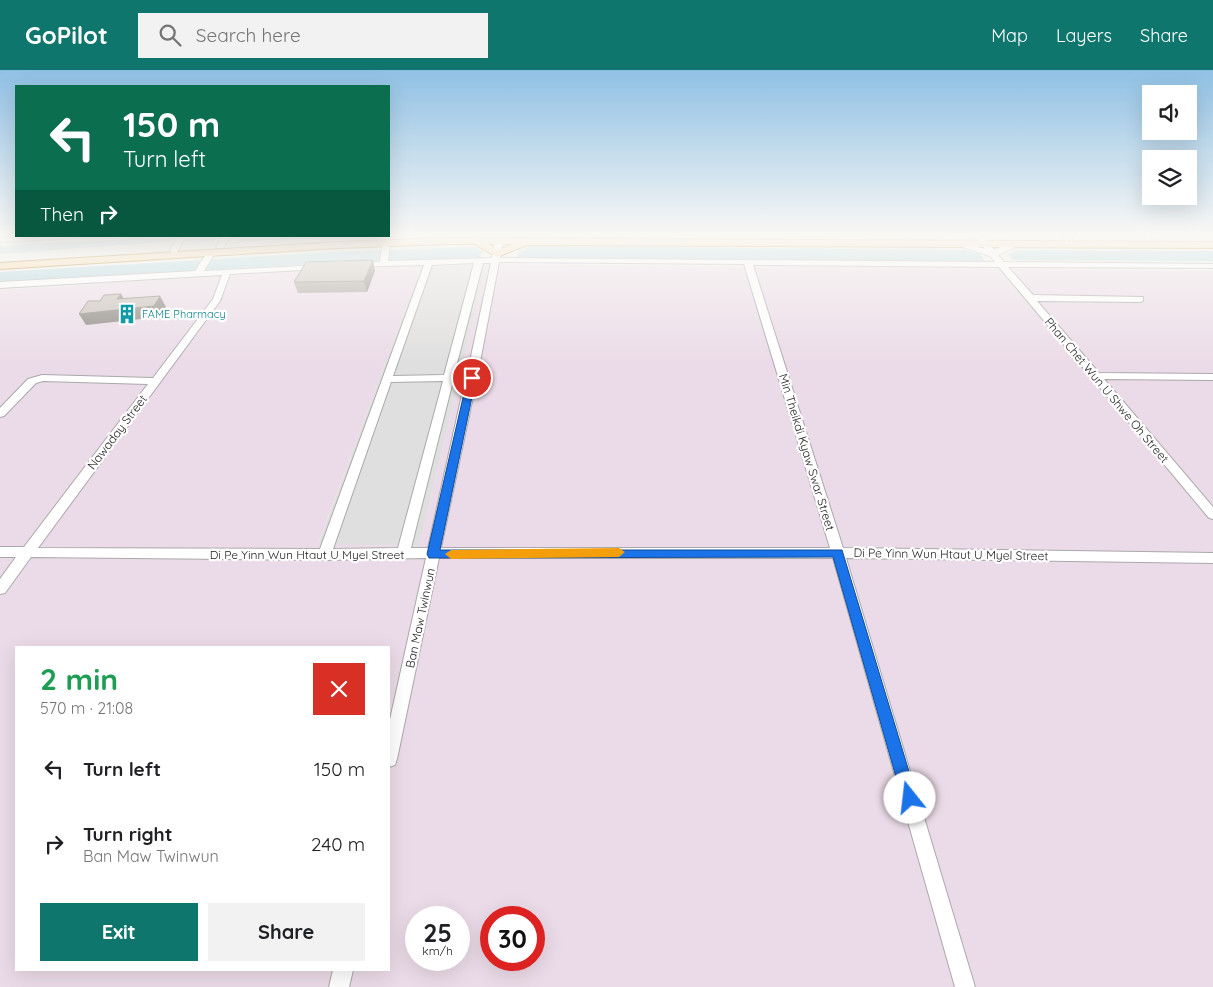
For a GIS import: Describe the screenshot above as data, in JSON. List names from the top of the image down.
{
  "streets": {
    "street": [
      "Phan Chet Wun U Shwe Oh Street",
      "Nawaday Street",
      "Min Theikdi Kyaw Swar Street",
      "Di Pe Yinn Wun Htaut U Myel Street",
      "Ban Maw Twinwun"
    ]
  },
  "crossings": [
    ["Nawaday Street", "Di Pe Yinn Wun Htaut U Myel Street"],
    ["Min Theikdi Kyaw Swar Street", "Di Pe Yinn Wun Htaut U Myel Street"],
    ["Di Pe Yinn Wun Htaut U Myel Street", "Ban Maw Twinwun"]
  ],
  "places": {
    "building": ["FAME Pharmacy"]
  },
  "page": {
    "header": "GoPilot",
    "search": "Search here",
    "nav": ["Map", "Layers", "Share"],
    "turn": ["150 m", "Turn left"],
    "then": "Then",
    "heading": ["2 min", "570 m · 21:08"],
    "list": [
      {
        "name": "Turn left",
        "value": "150 m"
      },
      {
        "name": "Turn right",
        "note": "Ban Maw Twinwun",
        "value": "240 m"
      }
    ],
    "buttons": ["Exit", "Share"],
    "speed": "25 km/h",
    "limit": "30"
  }
}
